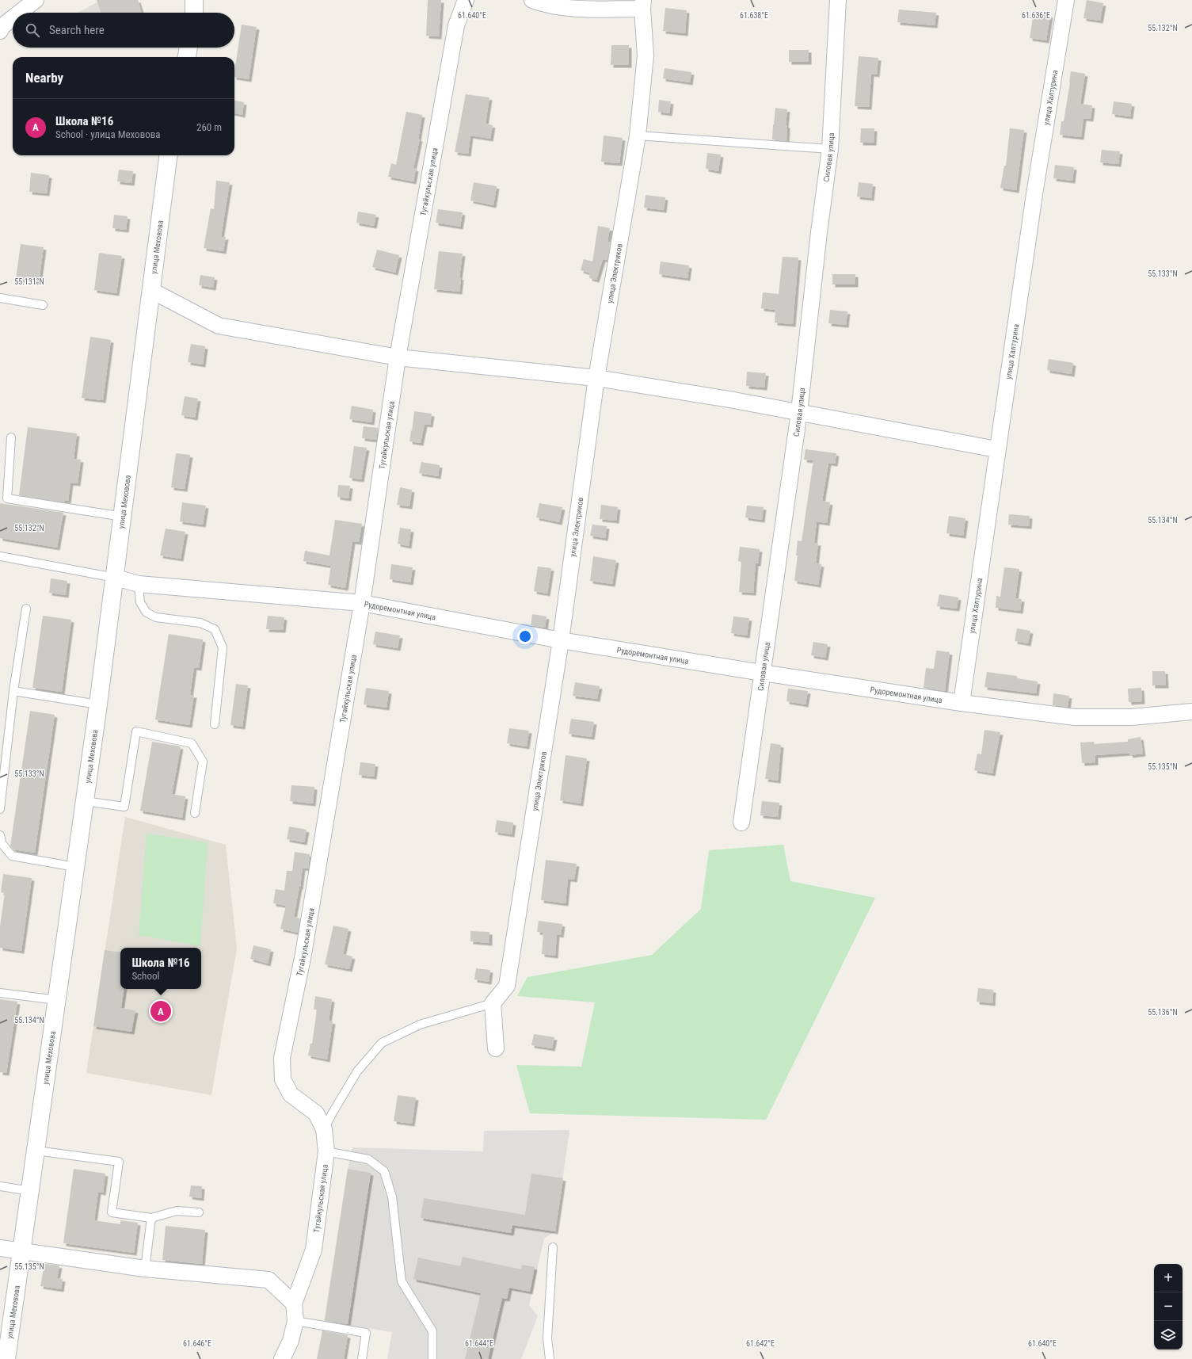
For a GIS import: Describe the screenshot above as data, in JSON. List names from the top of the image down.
{
  "streets": {
    "street": [
      "улица Халтурина",
      "Силовая улица",
      "Тугайкульская улица",
      "улица Меховова",
      "улица Электриков",
      "Рудоремонтная улица"
    ]
  },
  "crossings": [
    ["улица Халтурина", "Рудоремонтная улица"],
    ["Силовая улица", "Рудоремонтная улица"],
    ["Тугайкульская улица", "Рудоремонтная улица"],
    ["улица Меховова", "Рудоремонтная улица"],
    ["улица Электриков", "Рудоремонтная улица"]
  ],
  "page": {
    "search": "Search here",
    "heading": "Nearby",
    "list": [
      {
        "mark": "A",
        "name": "Школа №16",
        "note": "School · улица Меховова",
        "value": "260 m"
      }
    ],
    "popup": ["Школа №16", "School"],
    "pins": "A",
    "map_buttons": ["+", "−"]
  },
  "coordinates": [
    "61.640°E",
    "61.638°E",
    "61.636°E",
    "55.132°N",
    "55.133°N",
    "55.131°N",
    "55.134°N",
    "55.135°N",
    "55.136°N",
    "61.646°E",
    "61.644°E",
    "61.642°E"
  ]
}
